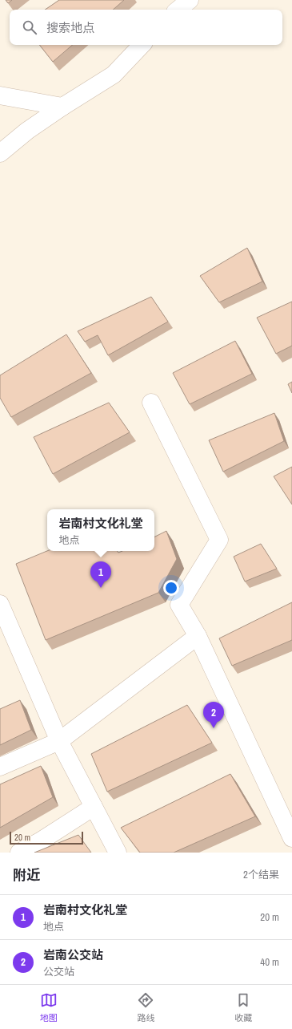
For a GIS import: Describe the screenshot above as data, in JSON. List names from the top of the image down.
{
  "scale_bar": "20 m",
  "page": {
    "search": "搜索地点",
    "popup": ["岩南村文化礼堂", "地点"],
    "pins": ["1", "2"],
    "scale": "20 m",
    "heading": ["附近", "2个结果"],
    "list": [
      {
        "mark": "1",
        "name": "岩南村文化礼堂",
        "note": "地点",
        "value": "20 m"
      },
      {
        "mark": "2",
        "name": "岩南公交站",
        "note": "公交站",
        "value": "40 m"
      }
    ],
    "nav": ["地图", "路线", "收藏"]
  }
}
